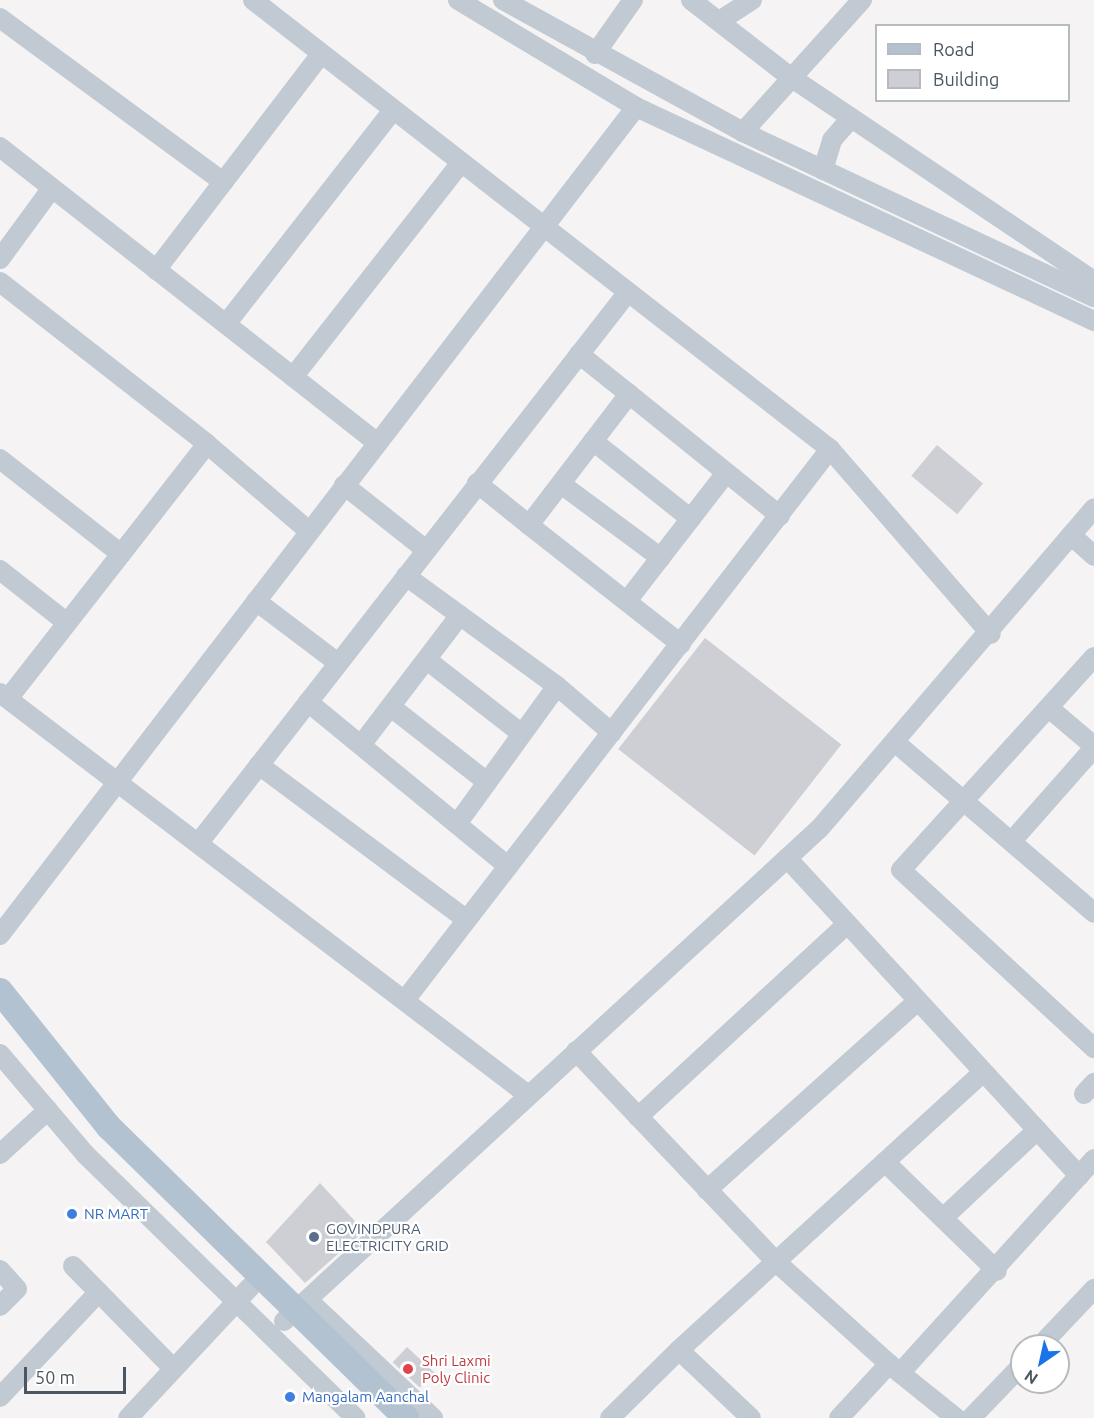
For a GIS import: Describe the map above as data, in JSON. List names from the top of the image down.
{
  "places": [
    "NR MART",
    "GOVINDPURA ELECTRICITY GRID",
    "Shri Laxmi Poly Clinic",
    "Mangalam Aanchal"
  ],
  "legend": ["Road", "Building"],
  "scale_bar": "50 m",
  "north": "bottom left"
}
